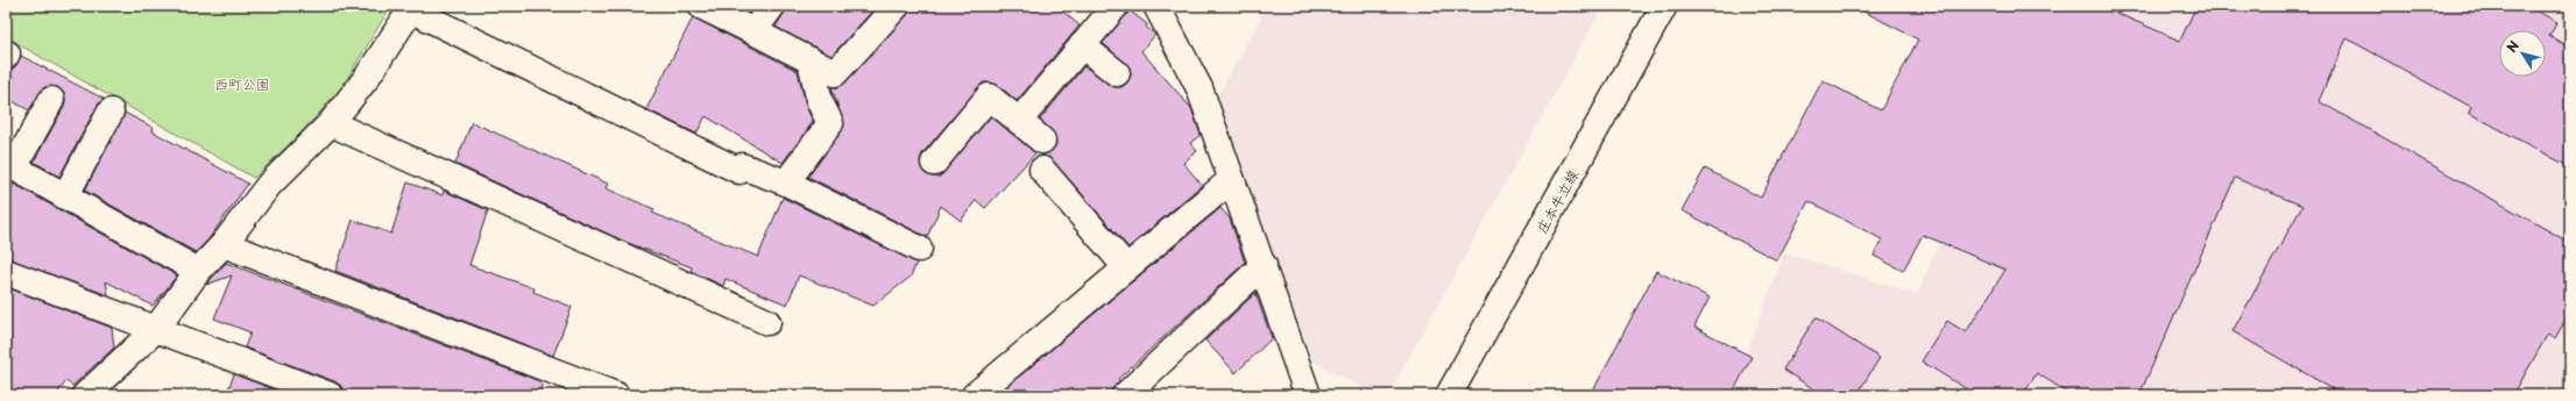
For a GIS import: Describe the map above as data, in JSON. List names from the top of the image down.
{
  "streets": {
    "street": ["庄本牛立線"]
  },
  "parks": ["西町公園"],
  "north": "top left"
}
